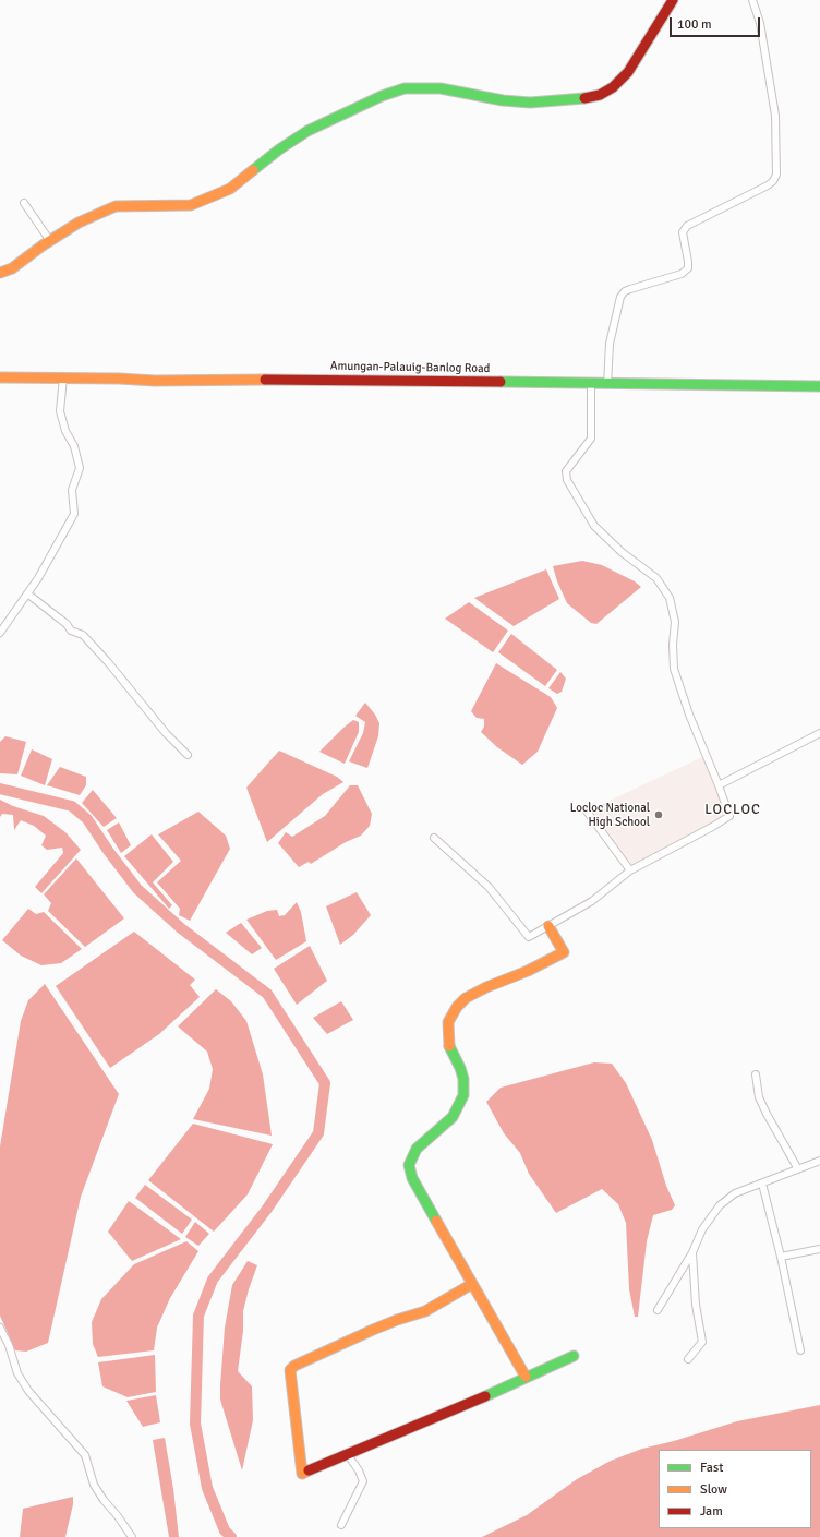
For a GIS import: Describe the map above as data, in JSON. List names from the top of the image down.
{
  "streets": {
    "street": ["Amungan-Palauig-Banlog Road"]
  },
  "districts": ["LOCLOC"],
  "places": ["Locloc National High School"],
  "legend": ["Fast", "Slow", "Jam"],
  "scale_bar": "100 m"
}
